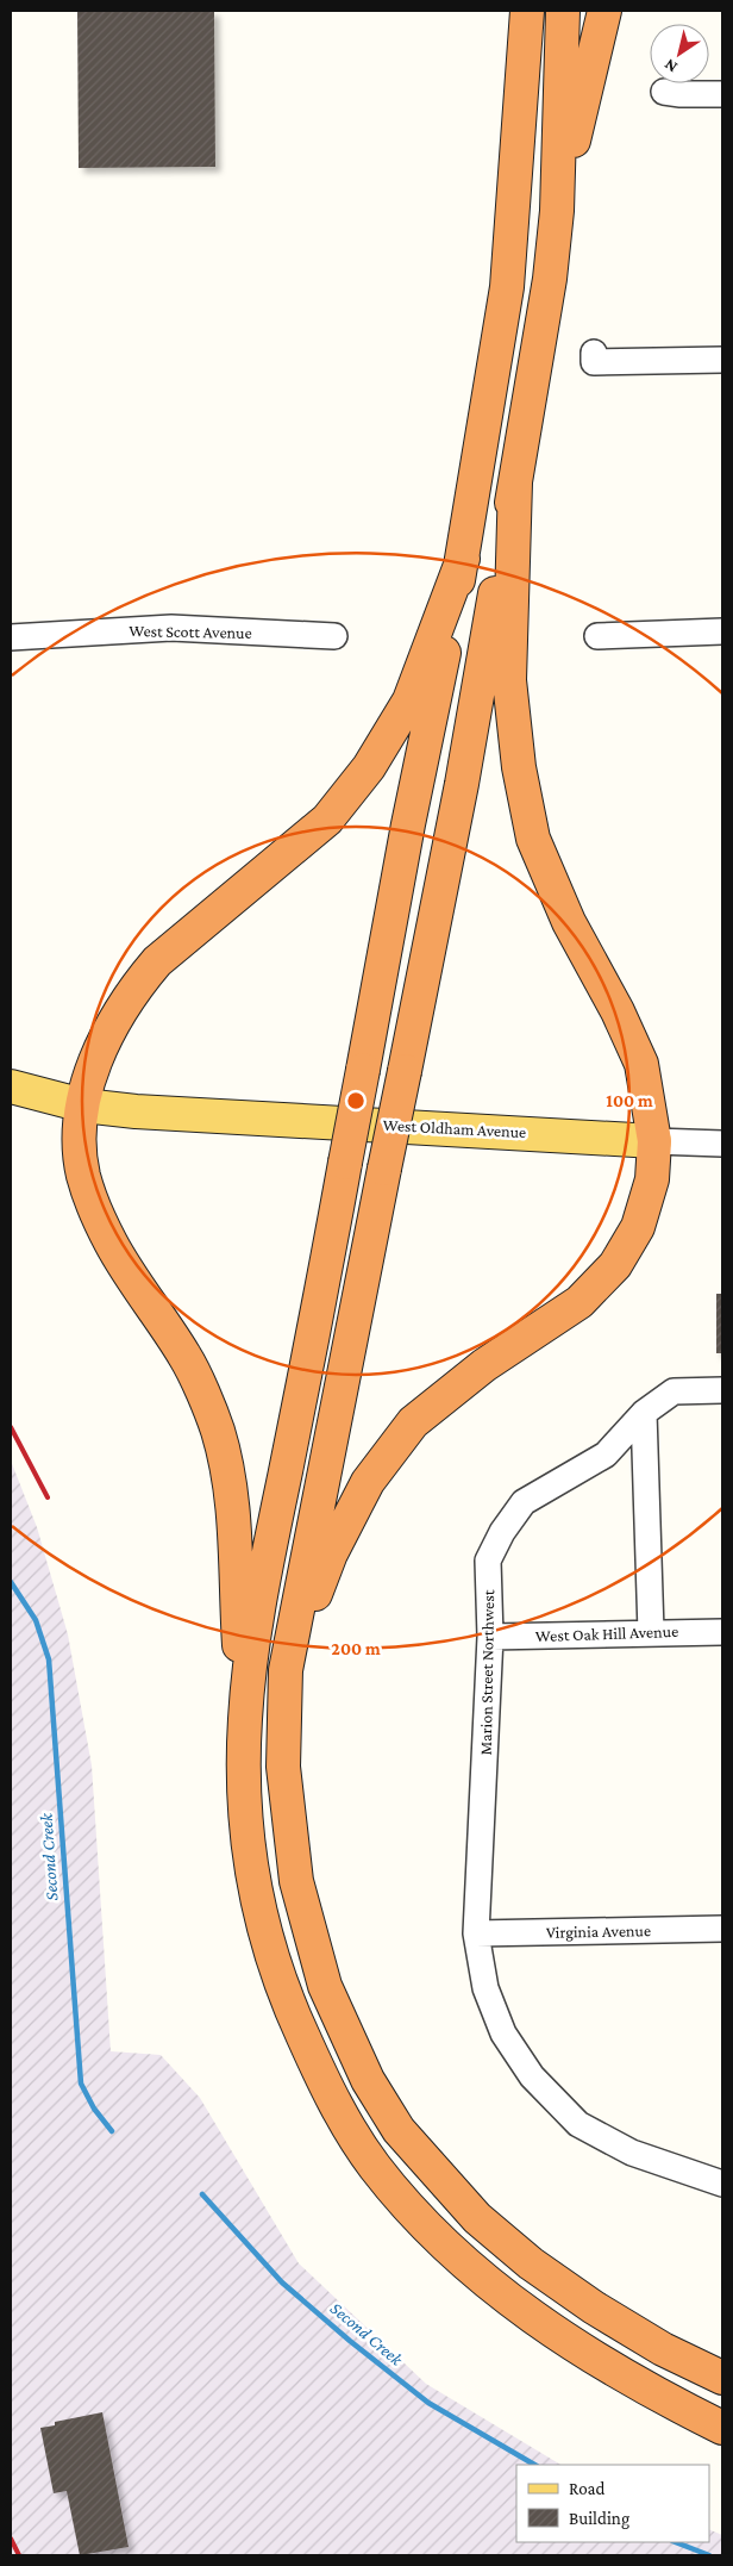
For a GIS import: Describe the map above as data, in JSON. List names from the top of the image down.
{
  "streets": {
    "main road": ["West Oldham Avenue"],
    "street": [
      "West Scott Avenue",
      "West Oak Hill Avenue",
      "Marion Street Northwest",
      "Virginia Avenue"
    ]
  },
  "crossings": [
    ["West Oak Hill Avenue", "Marion Street Northwest"],
    ["Marion Street Northwest", "Virginia Avenue"]
  ],
  "water": ["Second Creek"],
  "legend": ["Road", "Building"],
  "north": "bottom left",
  "rings": ["100 m", "200 m"]
}
